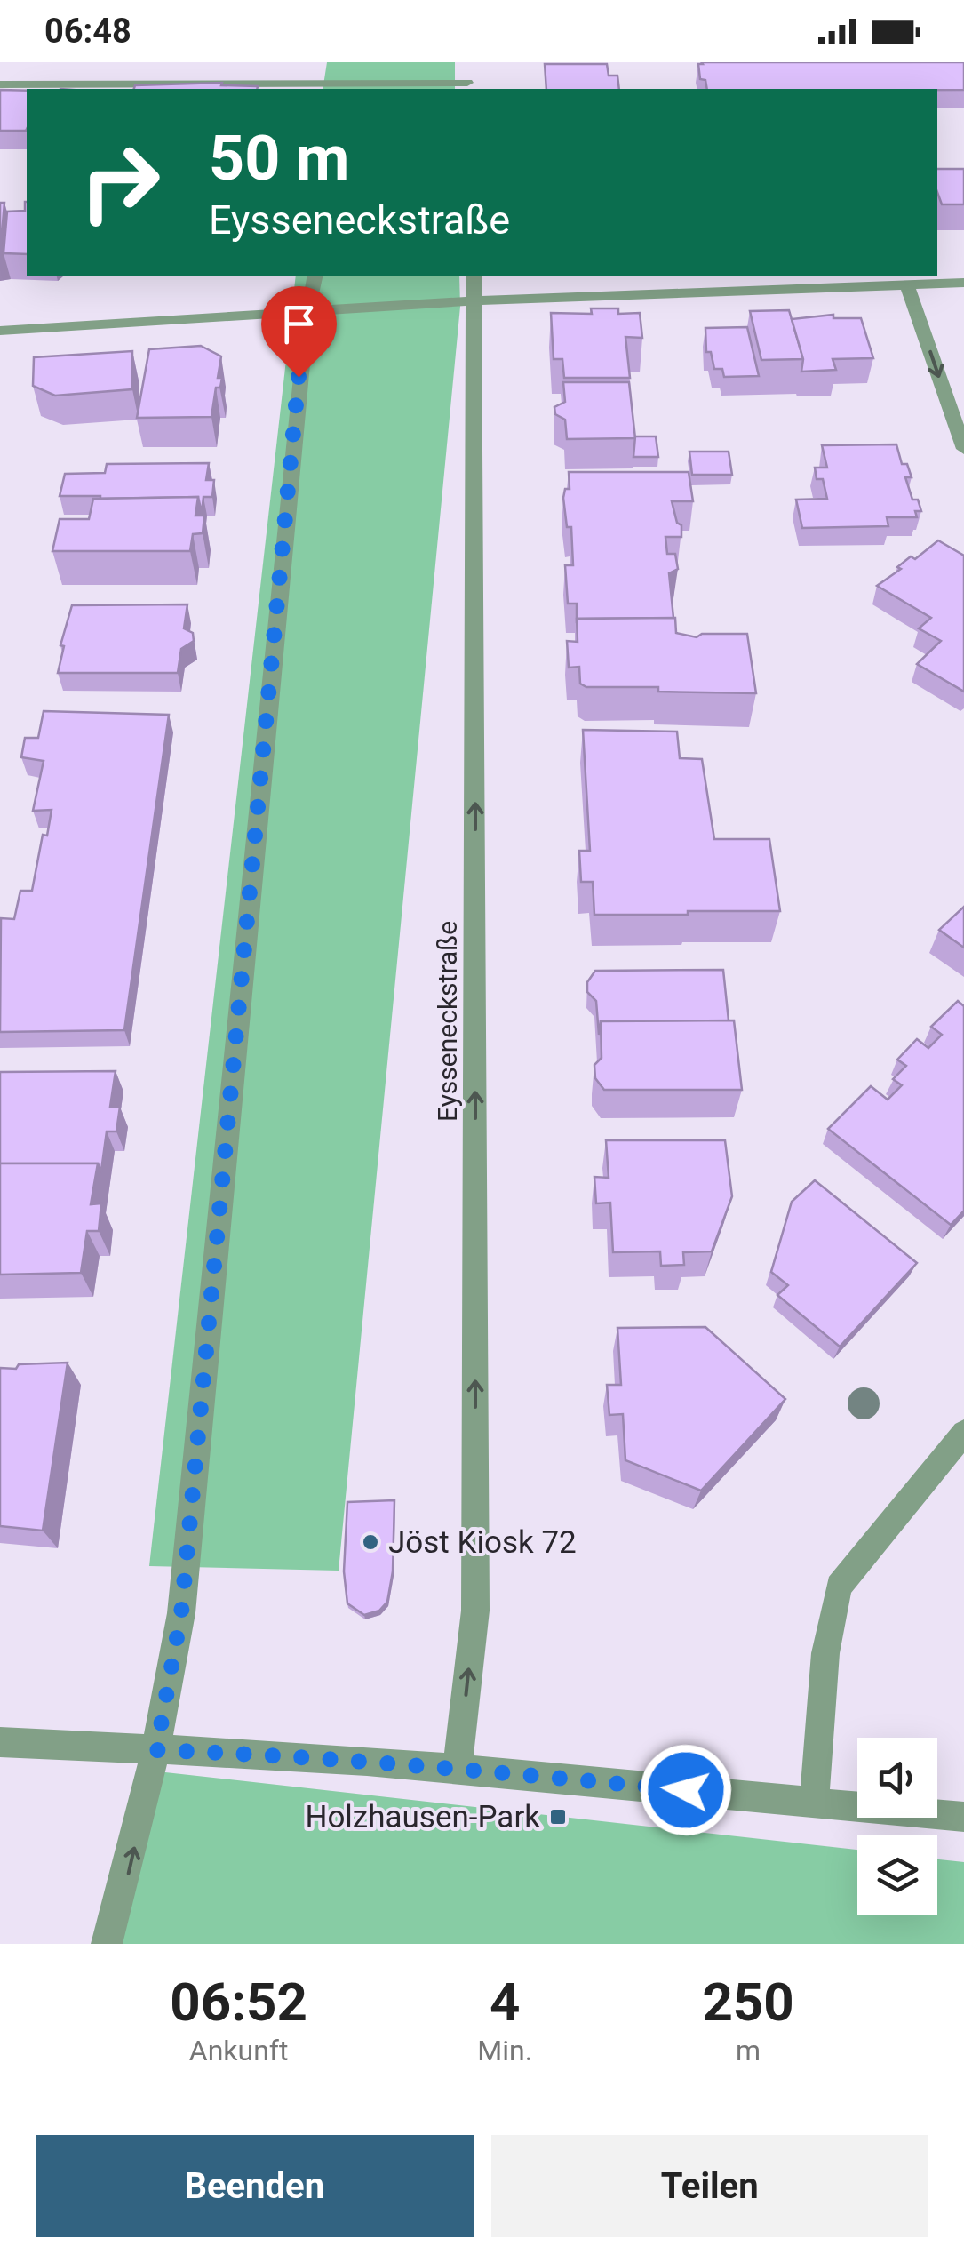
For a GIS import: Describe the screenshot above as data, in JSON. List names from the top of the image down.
{
  "streets": {
    "street": ["Eysseneckstraße"]
  },
  "one_way": ["Eysseneckstraße"],
  "places": {
    "other": ["Jöst Kiosk 72"],
    "transit": ["Holzhausen-Park"]
  },
  "page": {
    "status": "06:48",
    "turn": ["50 m", "Eysseneckstraße"],
    "eta": [
      "06:52",
      "Ankunft",
      "4",
      "Min.",
      "250",
      "m"
    ],
    "buttons": ["Beenden", "Teilen"]
  }
}
